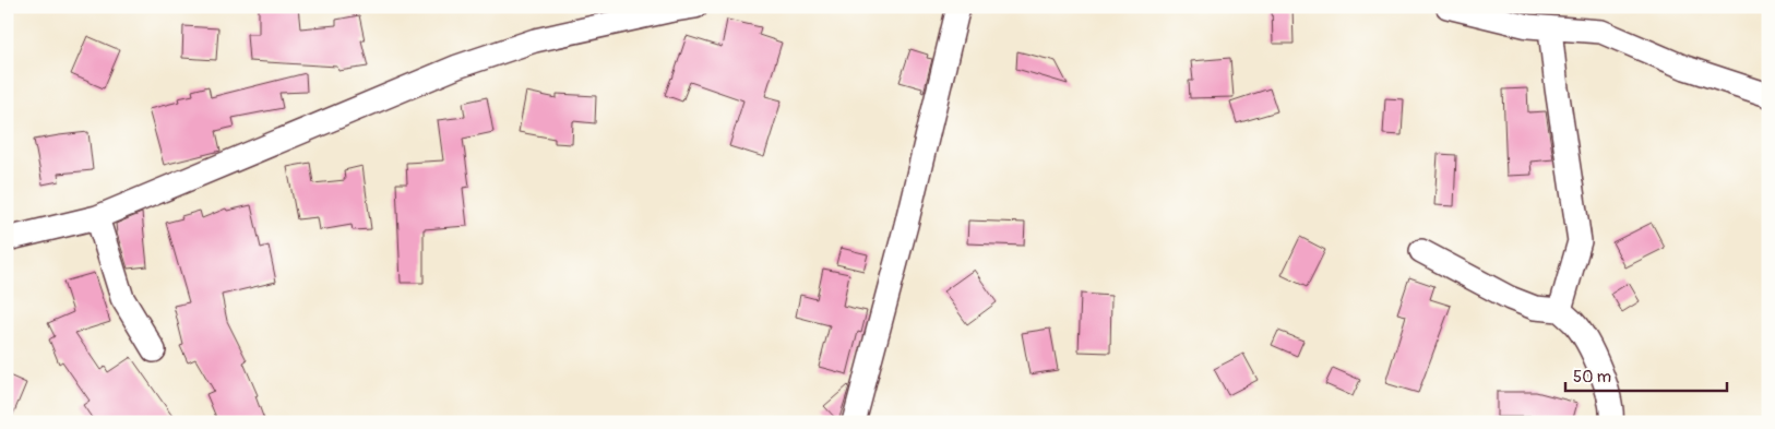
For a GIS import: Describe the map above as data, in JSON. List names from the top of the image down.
{
  "scale_bar": "50 m"
}
